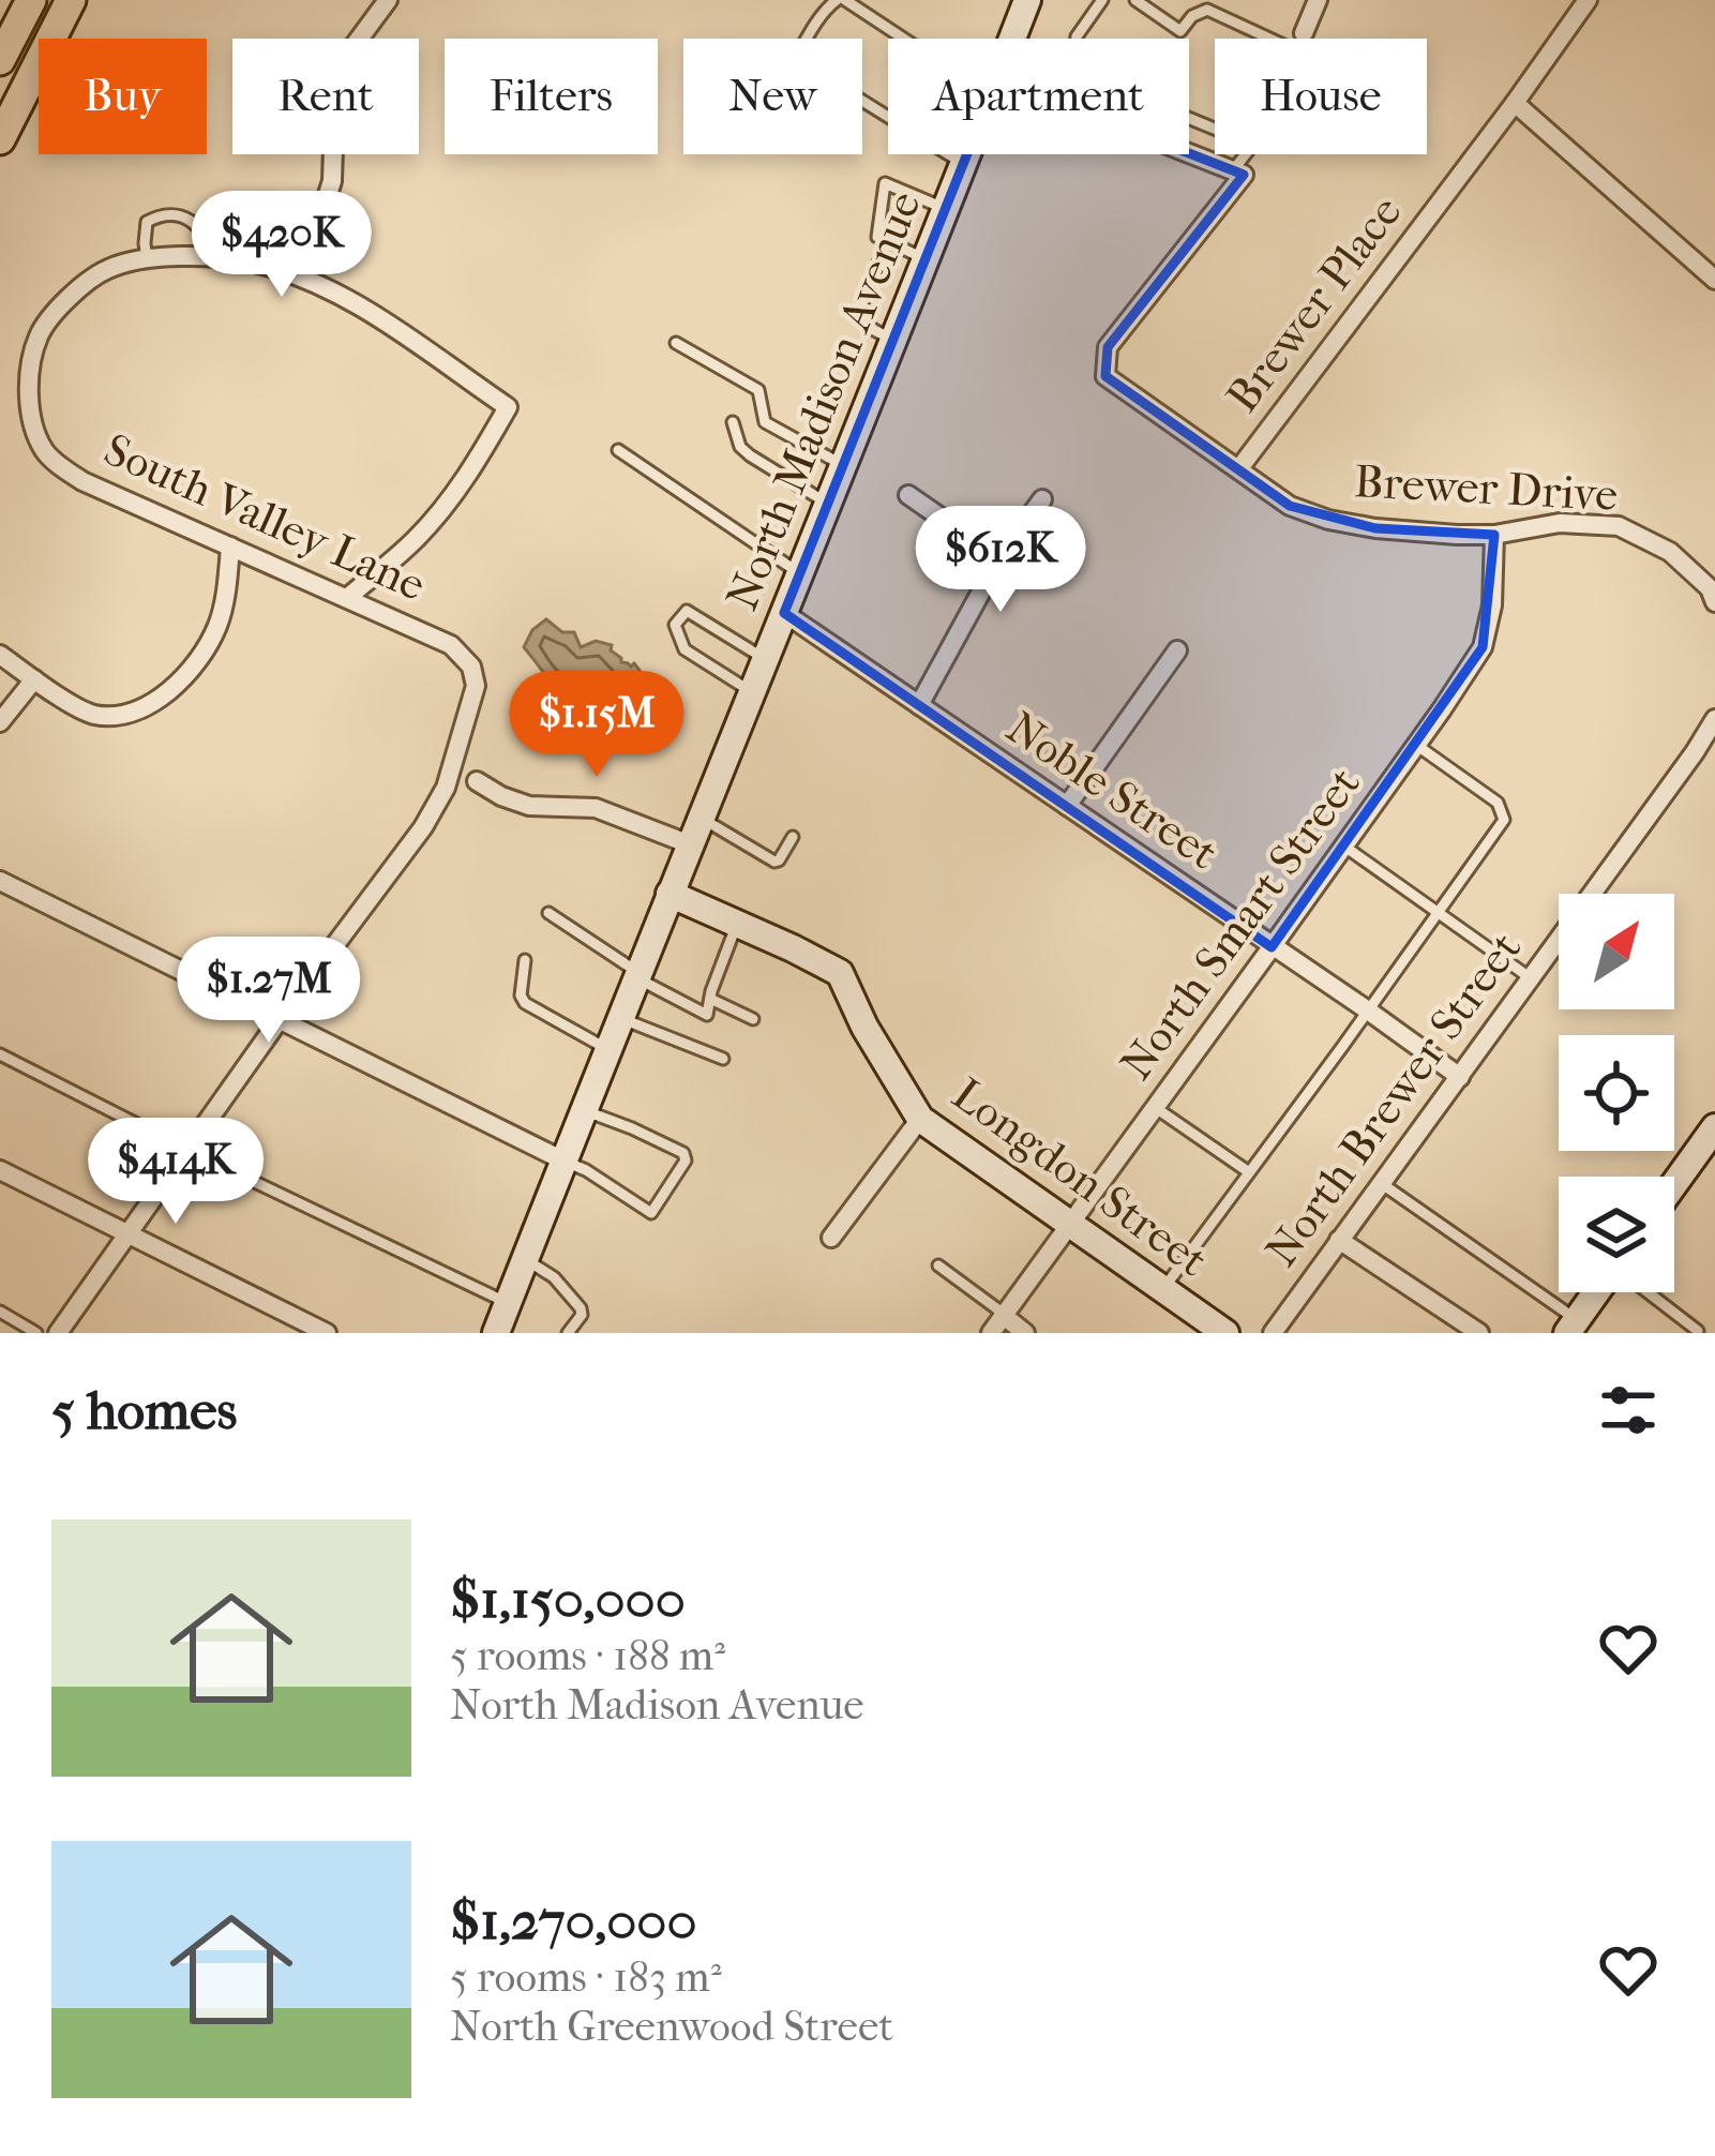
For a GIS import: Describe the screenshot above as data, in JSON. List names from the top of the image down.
{
  "streets": {
    "main road": ["North Madison Avenue", "Longdon Street"],
    "street": [
      "Brewer Place",
      "Brewer Drive",
      "South Valley Lane",
      "Noble Street",
      "North Smart Street",
      "North Brewer Street"
    ]
  },
  "crossings": [
    ["Brewer Place", "Brewer Drive"],
    ["North Madison Avenue", "Noble Street"],
    ["North Madison Avenue", "Longdon Street"],
    ["Brewer Drive", "North Smart Street"],
    ["Noble Street", "North Smart Street"],
    ["Noble Street", "North Brewer Street"],
    ["North Smart Street", "Longdon Street"]
  ],
  "north": "top right",
  "page": {
    "chip": [
      "Buy",
      "Rent",
      "Filters",
      "New",
      "Apartment",
      "House"
    ],
    "price": [
      "$420K",
      "$612K",
      "$1.15M",
      "$1.27M",
      "$414K"
    ],
    "heading": "5 homes",
    "list": [
      {
        "name": "$1,150,000",
        "note": "5 rooms · 188 m² · North Madison Avenue"
      },
      {
        "name": "$1,270,000",
        "note": "5 rooms · 183 m² · North Greenwood Street"
      }
    ]
  }
}
